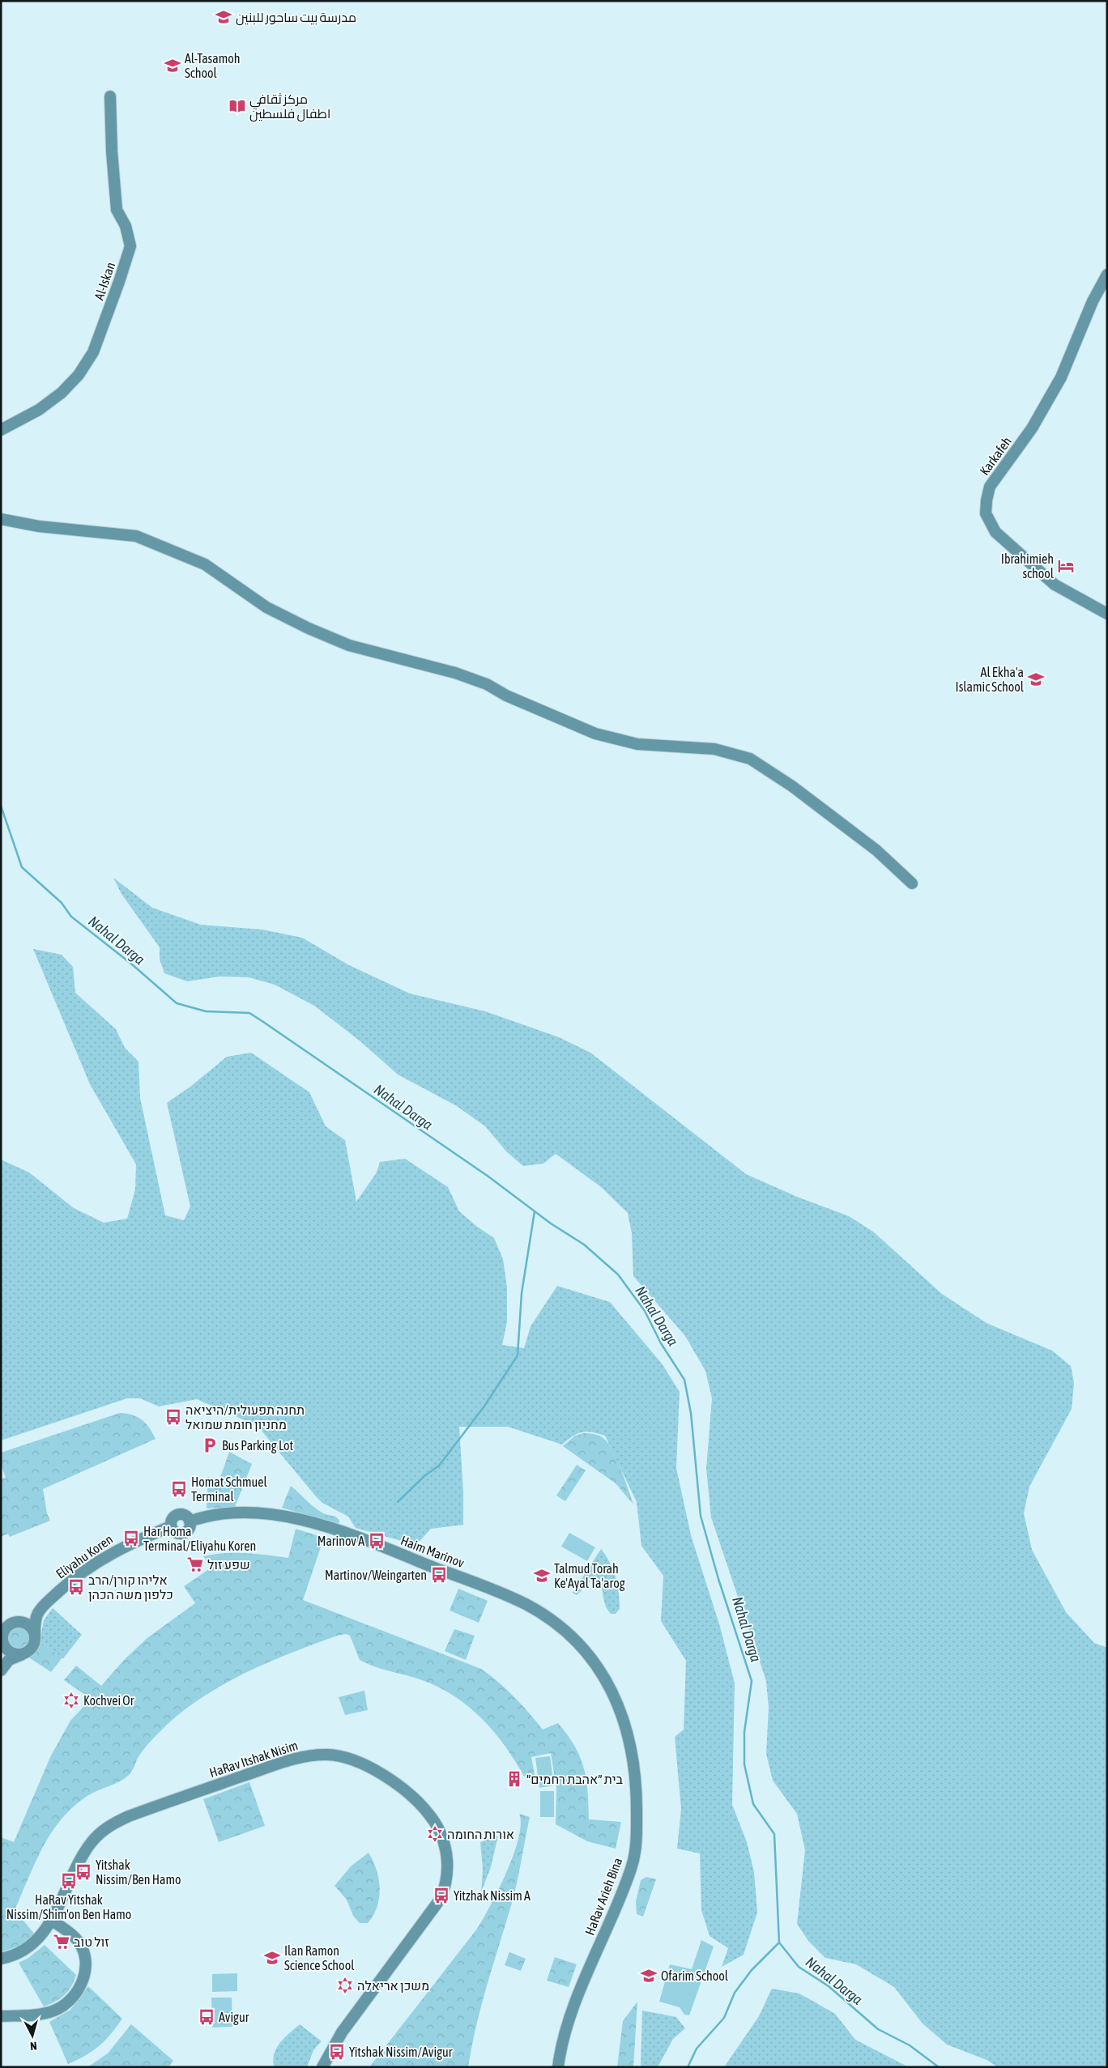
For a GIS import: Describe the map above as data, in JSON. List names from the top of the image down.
{
  "streets": {
    "street": [
      "Al-Iskan",
      "Karkafeh",
      "Haim Marinov",
      "Eliyahu Koren",
      "HaRav Itshak Nisim",
      "HaRav Arieh Bina"
    ]
  },
  "crossings": [
    ["Haim Marinov", "Eliyahu Koren"],
    ["Haim Marinov", "HaRav Arieh Bina"]
  ],
  "water": ["Nahal Darga"],
  "places": {
    "school or university": [
      "مدرسة بيت ساحور للبنين",
      "Al-Tasamoh School",
      "Al Ekha'a Islamic School",
      "Talmud Torah Ke'Ayal Ta'arog",
      "Ilan Ramon Science School",
      "Ofarim School"
    ],
    "library": ["مركز ثقافي اطفال فلسطين"],
    "hotel": ["Ibrahimieh school"],
    "bus stop": [
      "תחנה תפעולית/היציאה מחניון חומת שמואל",
      "Homat Schmuel Terminal",
      "Har Homa Terminal/Eliyahu Koren",
      "Marinov A",
      "Martinov/Weingarten",
      "אליהו קורן/הרב כלפון משה הכהן",
      "Yitshak Nissim/Ben Hamo",
      "HaRav Yitshak Nissim/Shim'on Ben Hamo",
      "Yitzhak Nissim A",
      "Avigur",
      "Yitshak Nissim/Avigur"
    ],
    "parking": ["Bus Parking Lot"],
    "supermarket": ["שפע זול", "זול טוב"],
    "synagogue": ["Kochvei Or", "אורות החומה", "משכן אריאלה"],
    "building": ["בית ״אהבת רחמים״"]
  },
  "north": "bottom"
}
